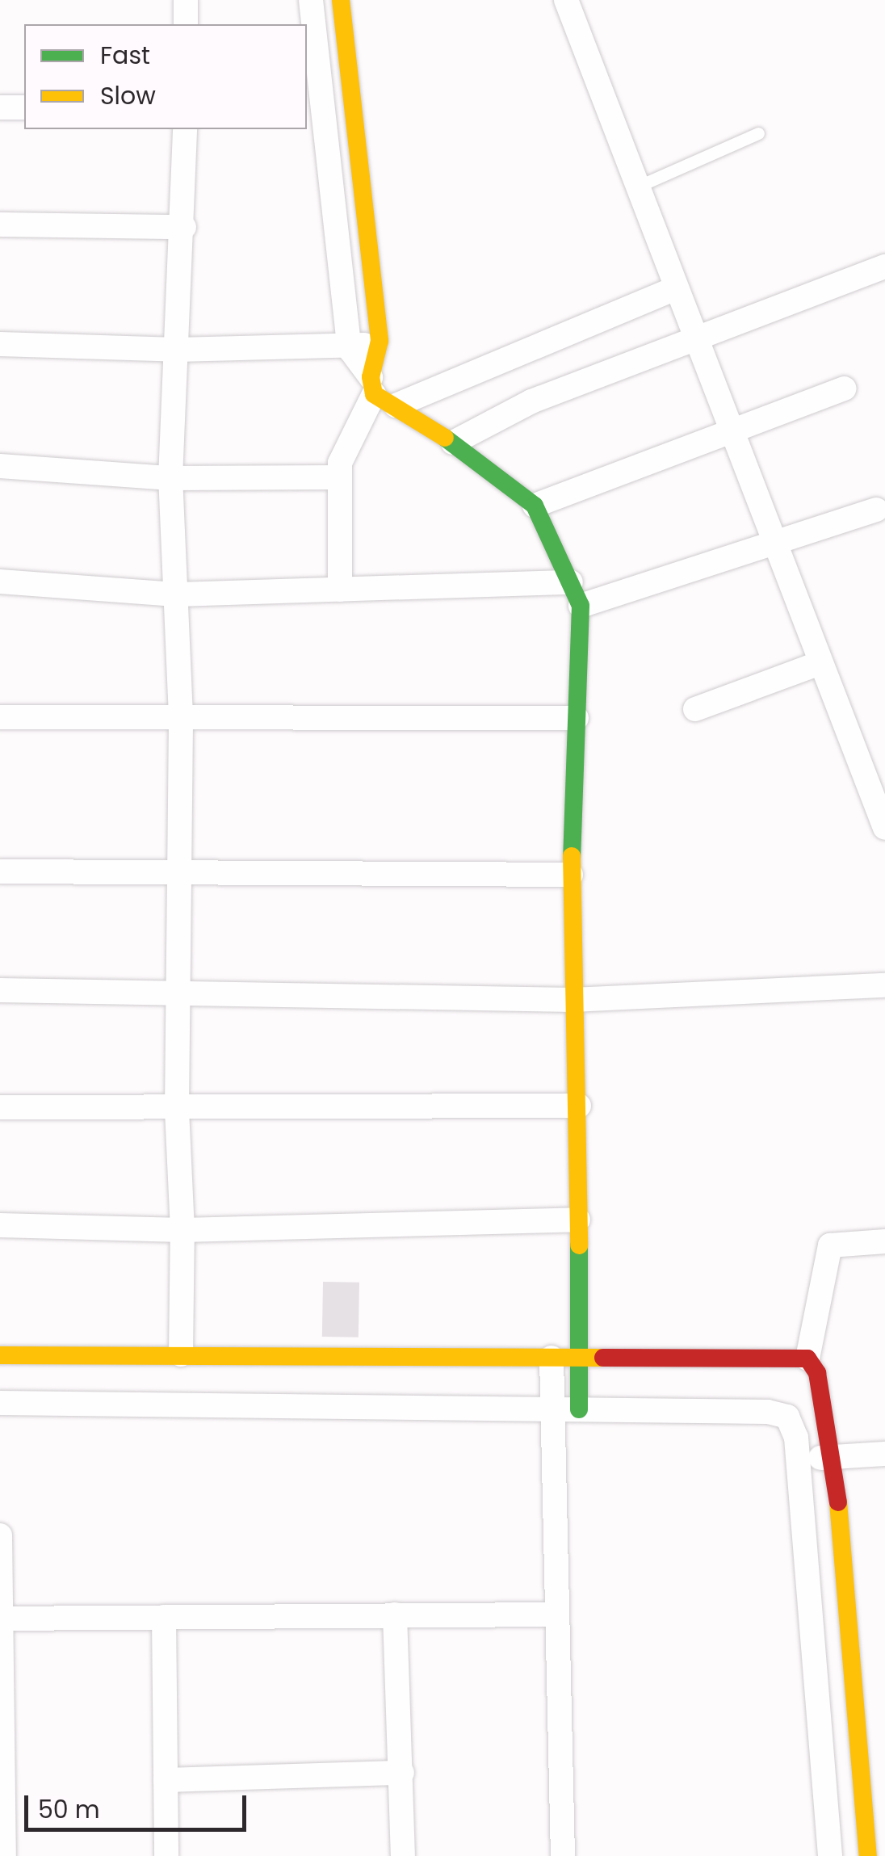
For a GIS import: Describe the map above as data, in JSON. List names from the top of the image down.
{
  "legend": ["Fast", "Slow"],
  "scale_bar": "50 m"
}
